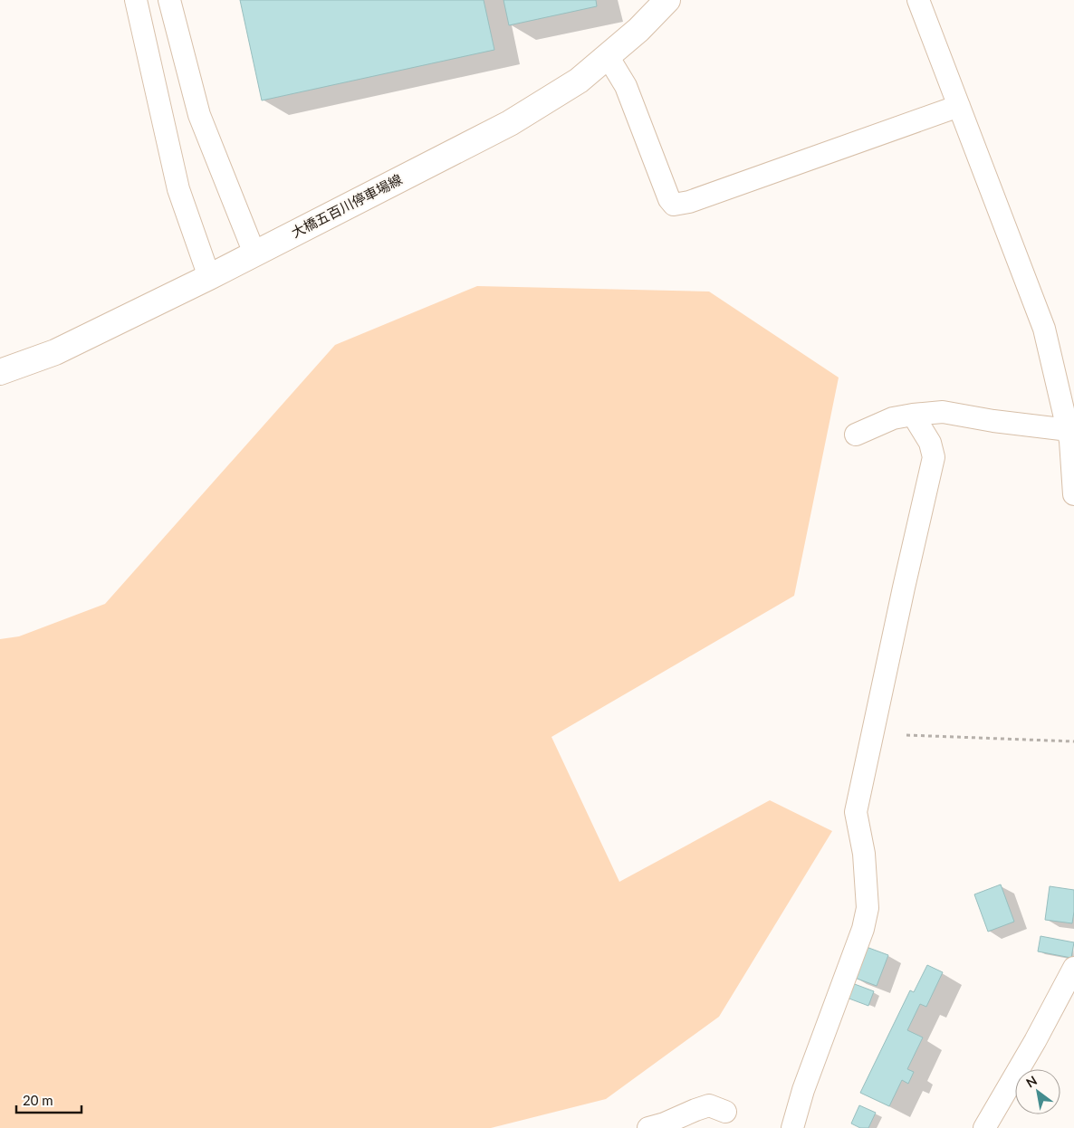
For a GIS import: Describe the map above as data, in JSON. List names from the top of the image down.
{
  "streets": {
    "main road": ["大橋五百川停車場線"]
  },
  "scale_bar": "20 m",
  "north": "top left"
}
